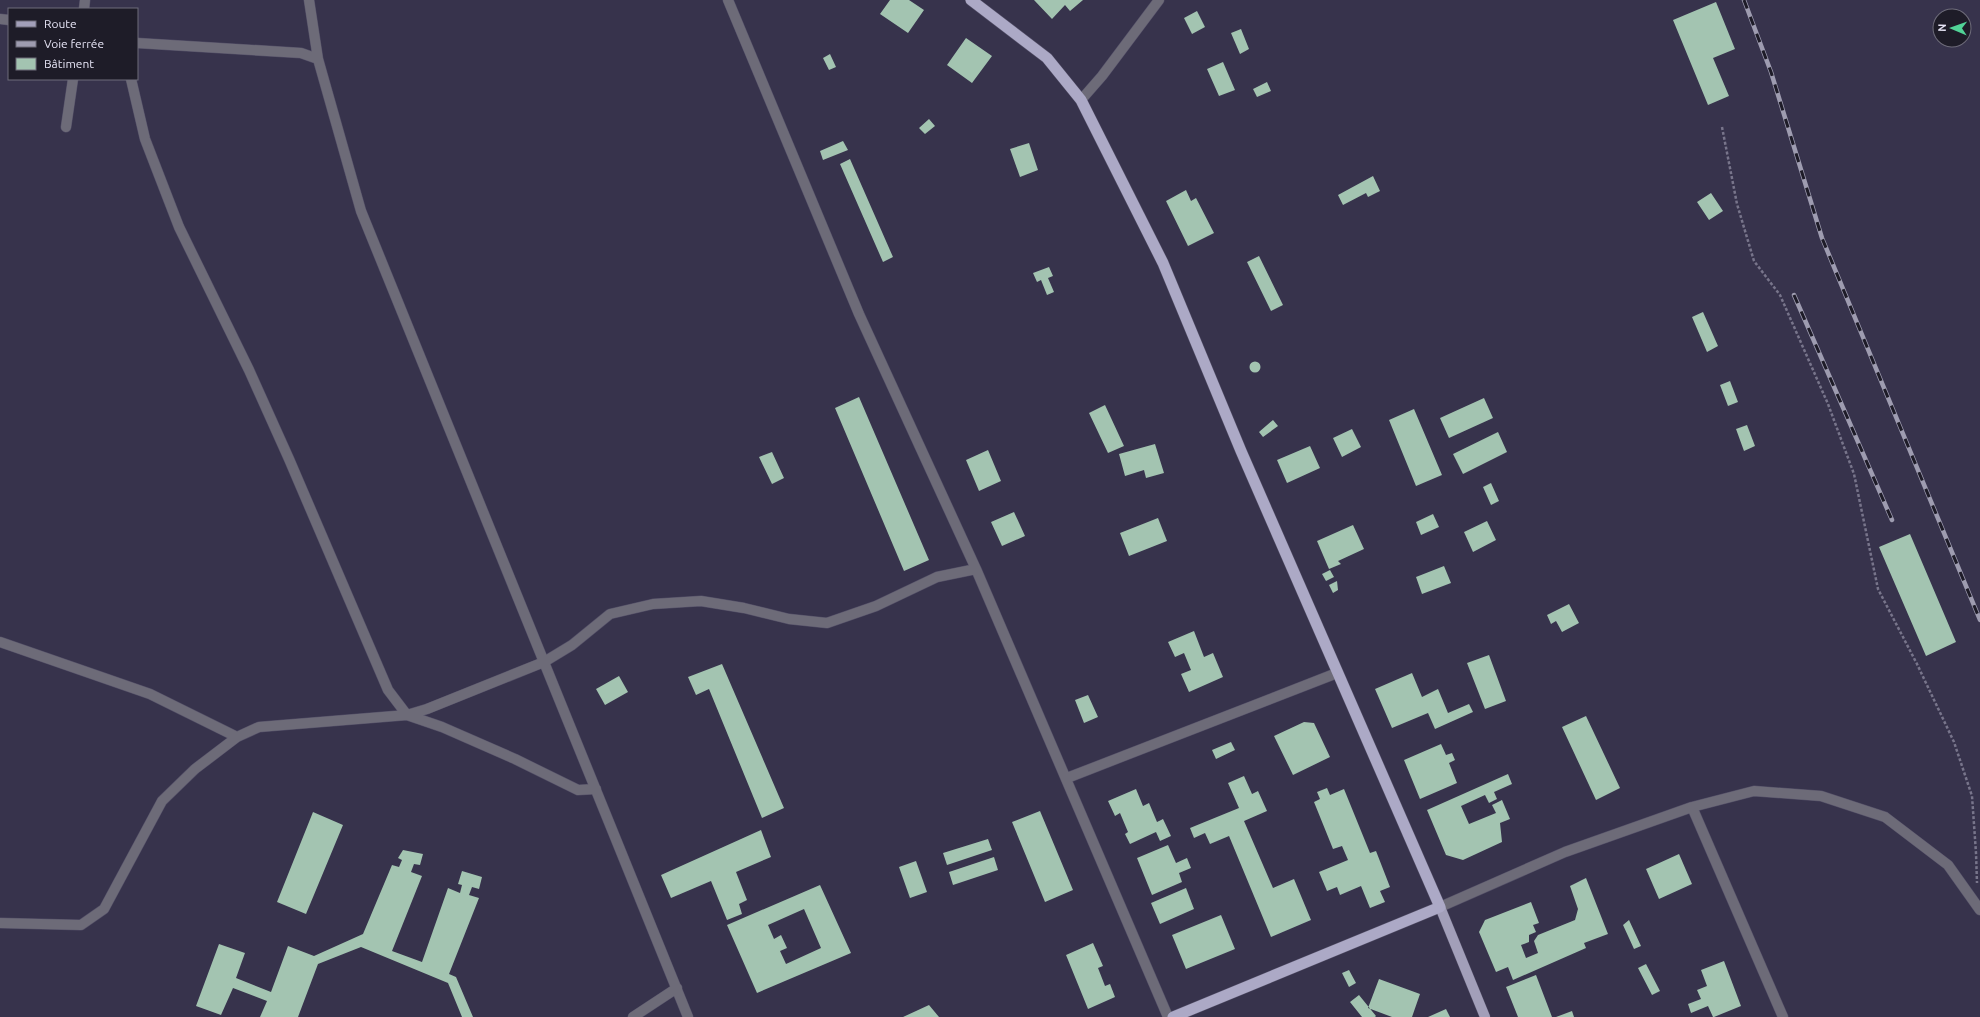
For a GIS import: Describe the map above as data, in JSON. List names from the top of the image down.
{
  "legend": ["Route", "Voie ferrée", "Bâtiment"],
  "north": "left"
}
